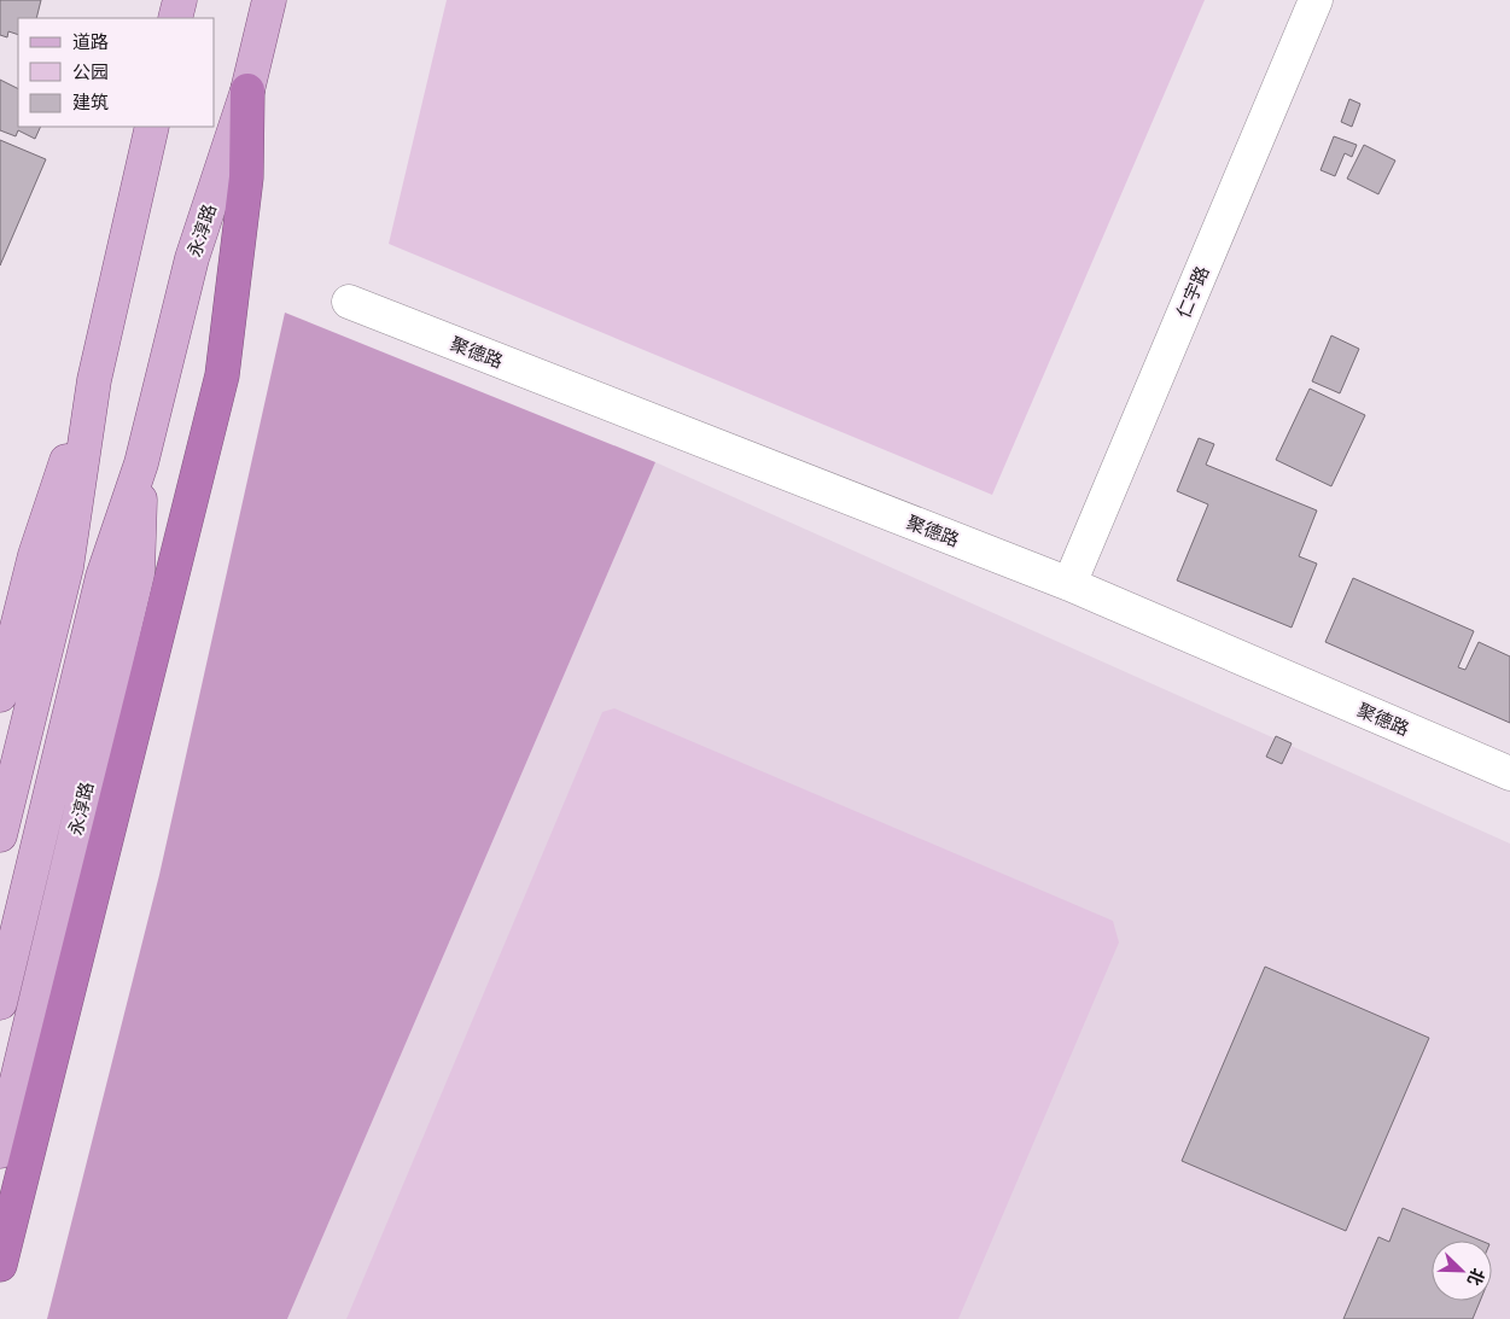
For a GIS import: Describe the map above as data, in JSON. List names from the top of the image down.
{
  "streets": {
    "main road": ["永淳路"],
    "street": ["仁宇路", "聚德路"]
  },
  "crossings": [
    ["仁宇路", "聚德路"]
  ],
  "legend": ["道路", "公园", "建筑"],
  "north": "bottom right"
}
